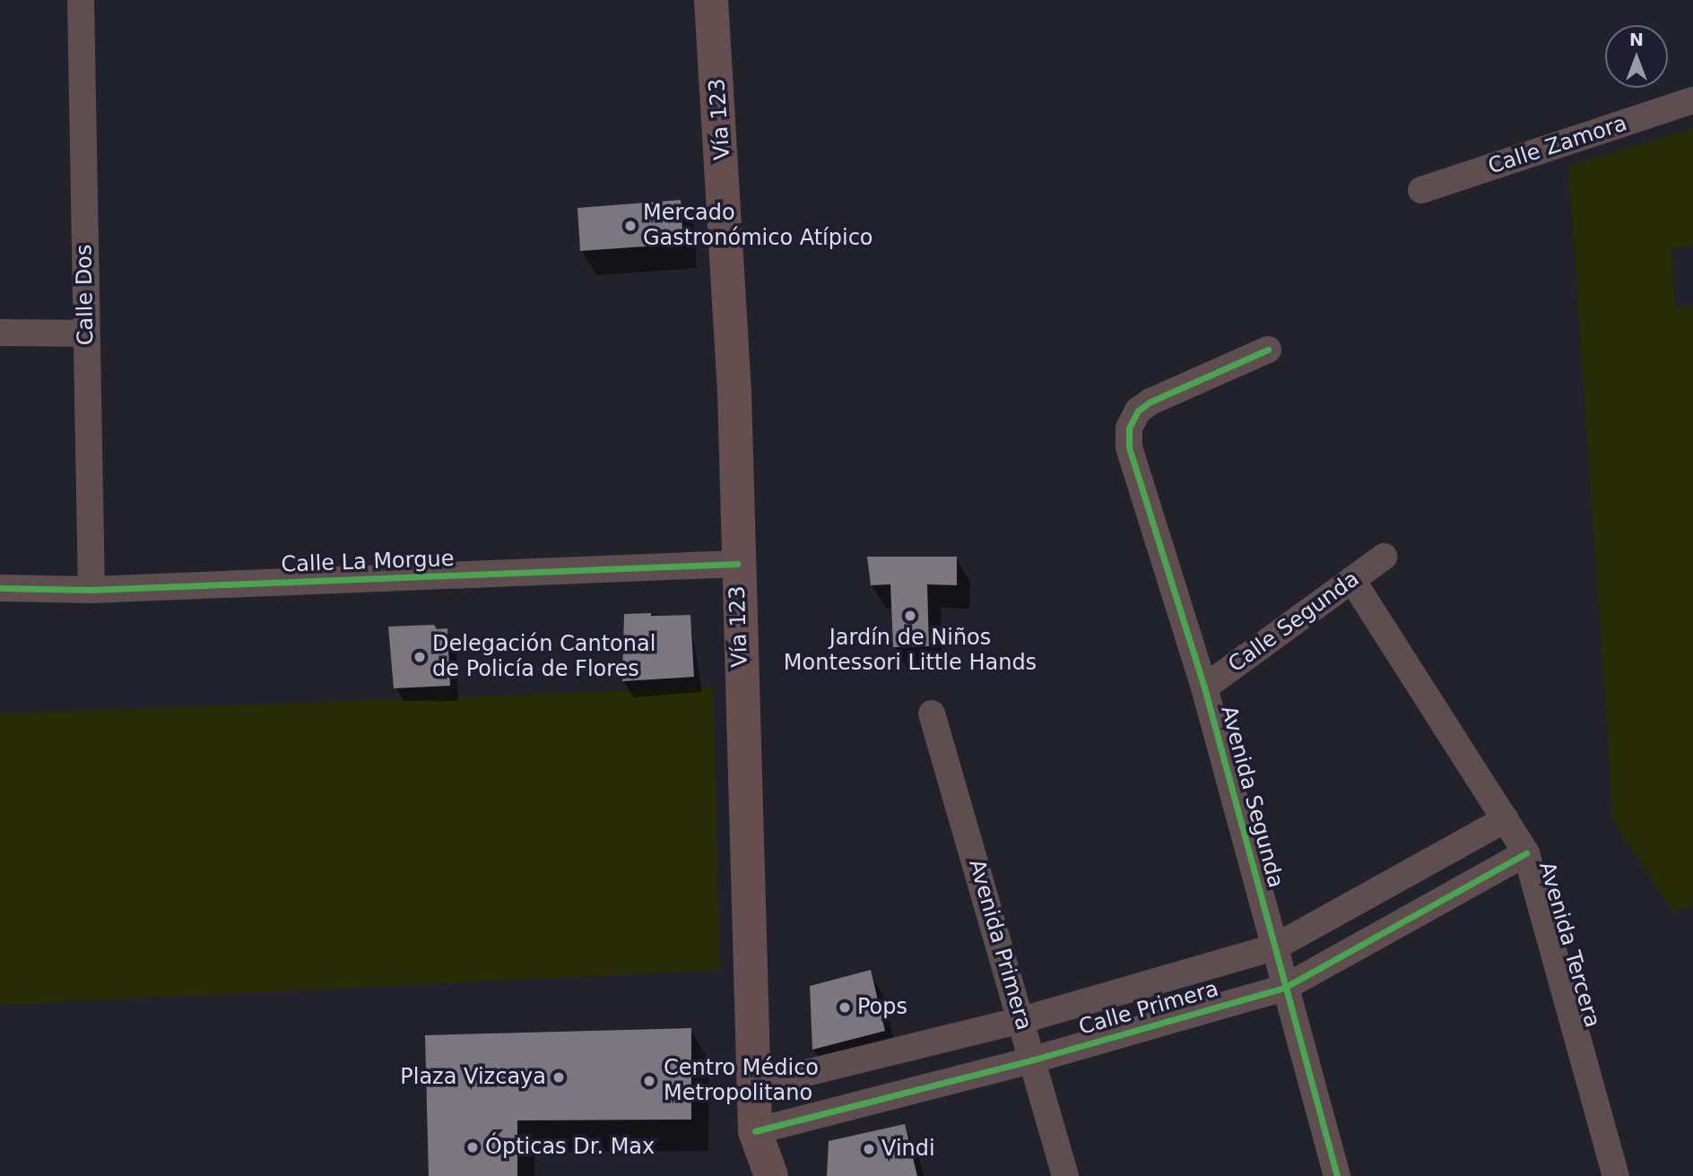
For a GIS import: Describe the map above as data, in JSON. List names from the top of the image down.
{
  "streets": {
    "main road": ["Vía 123"],
    "street": [
      "Calle Zamora",
      "Calle Dos",
      "Calle La Morgue",
      "Calle Segunda",
      "Avenida Segunda",
      "Avenida Primera",
      "Avenida Tercera",
      "Calle Primera"
    ]
  },
  "crossings": [
    ["Vía 123", "Calle La Morgue"],
    ["Vía 123", "Calle Primera"],
    ["Calle Dos", "Calle La Morgue"],
    ["Calle Segunda", "Avenida Segunda"],
    ["Calle Segunda", "Avenida Tercera"],
    ["Avenida Segunda", "Calle Primera"],
    ["Avenida Primera", "Calle Primera"],
    ["Avenida Tercera", "Calle Primera"]
  ],
  "places": [
    "Mercado Gastronómico Atípico",
    "Jardín de Niños Montessori Little Hands",
    "Delegación Cantonal de Policía de Flores",
    "Pops",
    "Plaza Vizcaya",
    "Centro Médico Metropolitano",
    "Ópticas Dr. Max",
    "Vindi"
  ],
  "north": "top"
}
